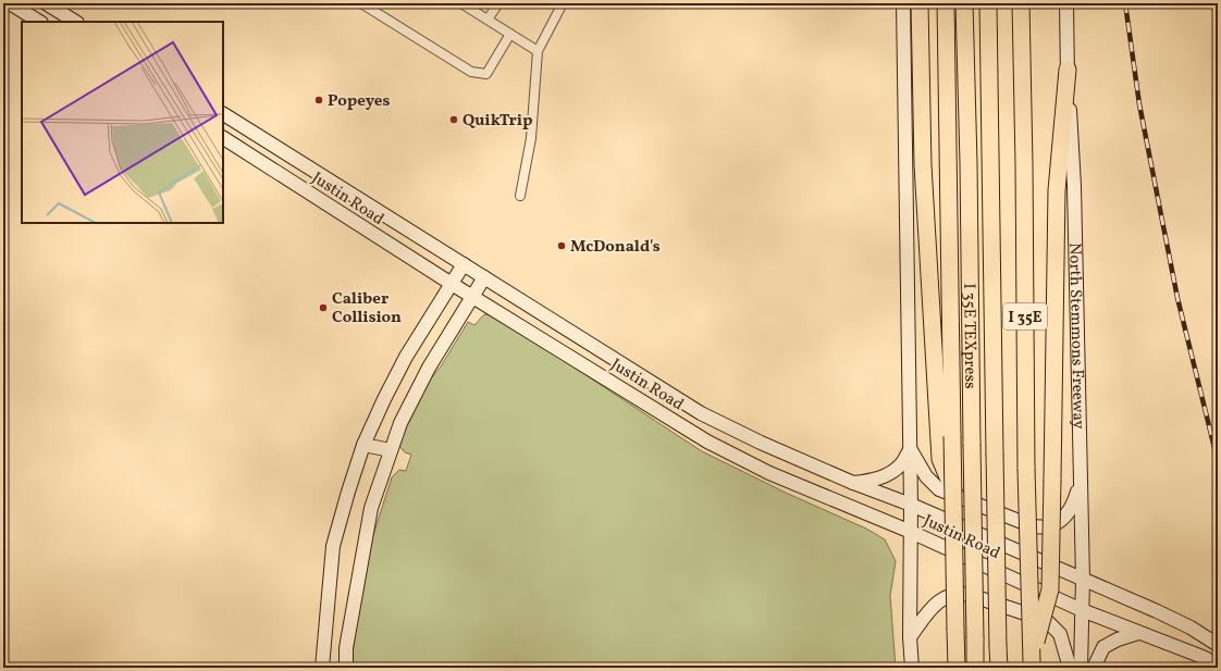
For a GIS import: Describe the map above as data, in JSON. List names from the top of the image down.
{
  "streets": {
    "highway": ["I 35E", "I 35E TEXpress"],
    "main road": ["Justin Road", "North Stemmons Freeway"]
  },
  "crossings": [
    ["Justin Road", "North Stemmons Freeway"]
  ],
  "places": [
    "Popeyes",
    "QuikTrip",
    "McDonald's",
    "Caliber Collision"
  ]
}
